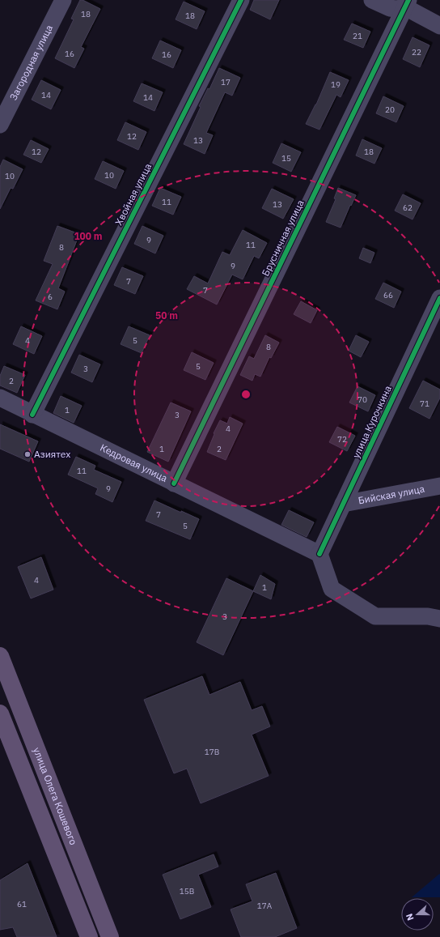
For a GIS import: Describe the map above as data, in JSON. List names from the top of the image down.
{
  "streets": {
    "main road": ["улица Олега Кошевого"],
    "street": [
      "Загородная улица",
      "Хвойная улица",
      "Брусничная улица",
      "улица Курочкина",
      "Кедровая улица",
      "Бийская улица"
    ]
  },
  "crossings": [
    ["Хвойная улица", "Кедровая улица"],
    ["Брусничная улица", "Кедровая улица"],
    ["улица Курочкина", "Кедровая улица"],
    ["улица Курочкина", "Бийская улица"]
  ],
  "places": ["Азиятех"],
  "house_numbers": [
    "18",
    "18",
    "21",
    "22",
    "16",
    "16",
    "17",
    "19",
    "14",
    "14",
    "20",
    "12",
    "13",
    "12",
    "18",
    "15",
    "10",
    "10",
    "11",
    "13",
    "62",
    "9",
    "11",
    "8",
    "9",
    "7",
    "7",
    "66",
    "6",
    "4",
    "5",
    "8",
    "5",
    "3",
    "2",
    "70",
    "71",
    "1",
    "3",
    "4",
    "72",
    "1",
    "2",
    "11",
    "9",
    "7",
    "5",
    "4",
    "1",
    "3",
    "17В",
    "15В",
    "61",
    "17А"
  ],
  "north": "left",
  "rings": ["100 m", "50 m"]
}
